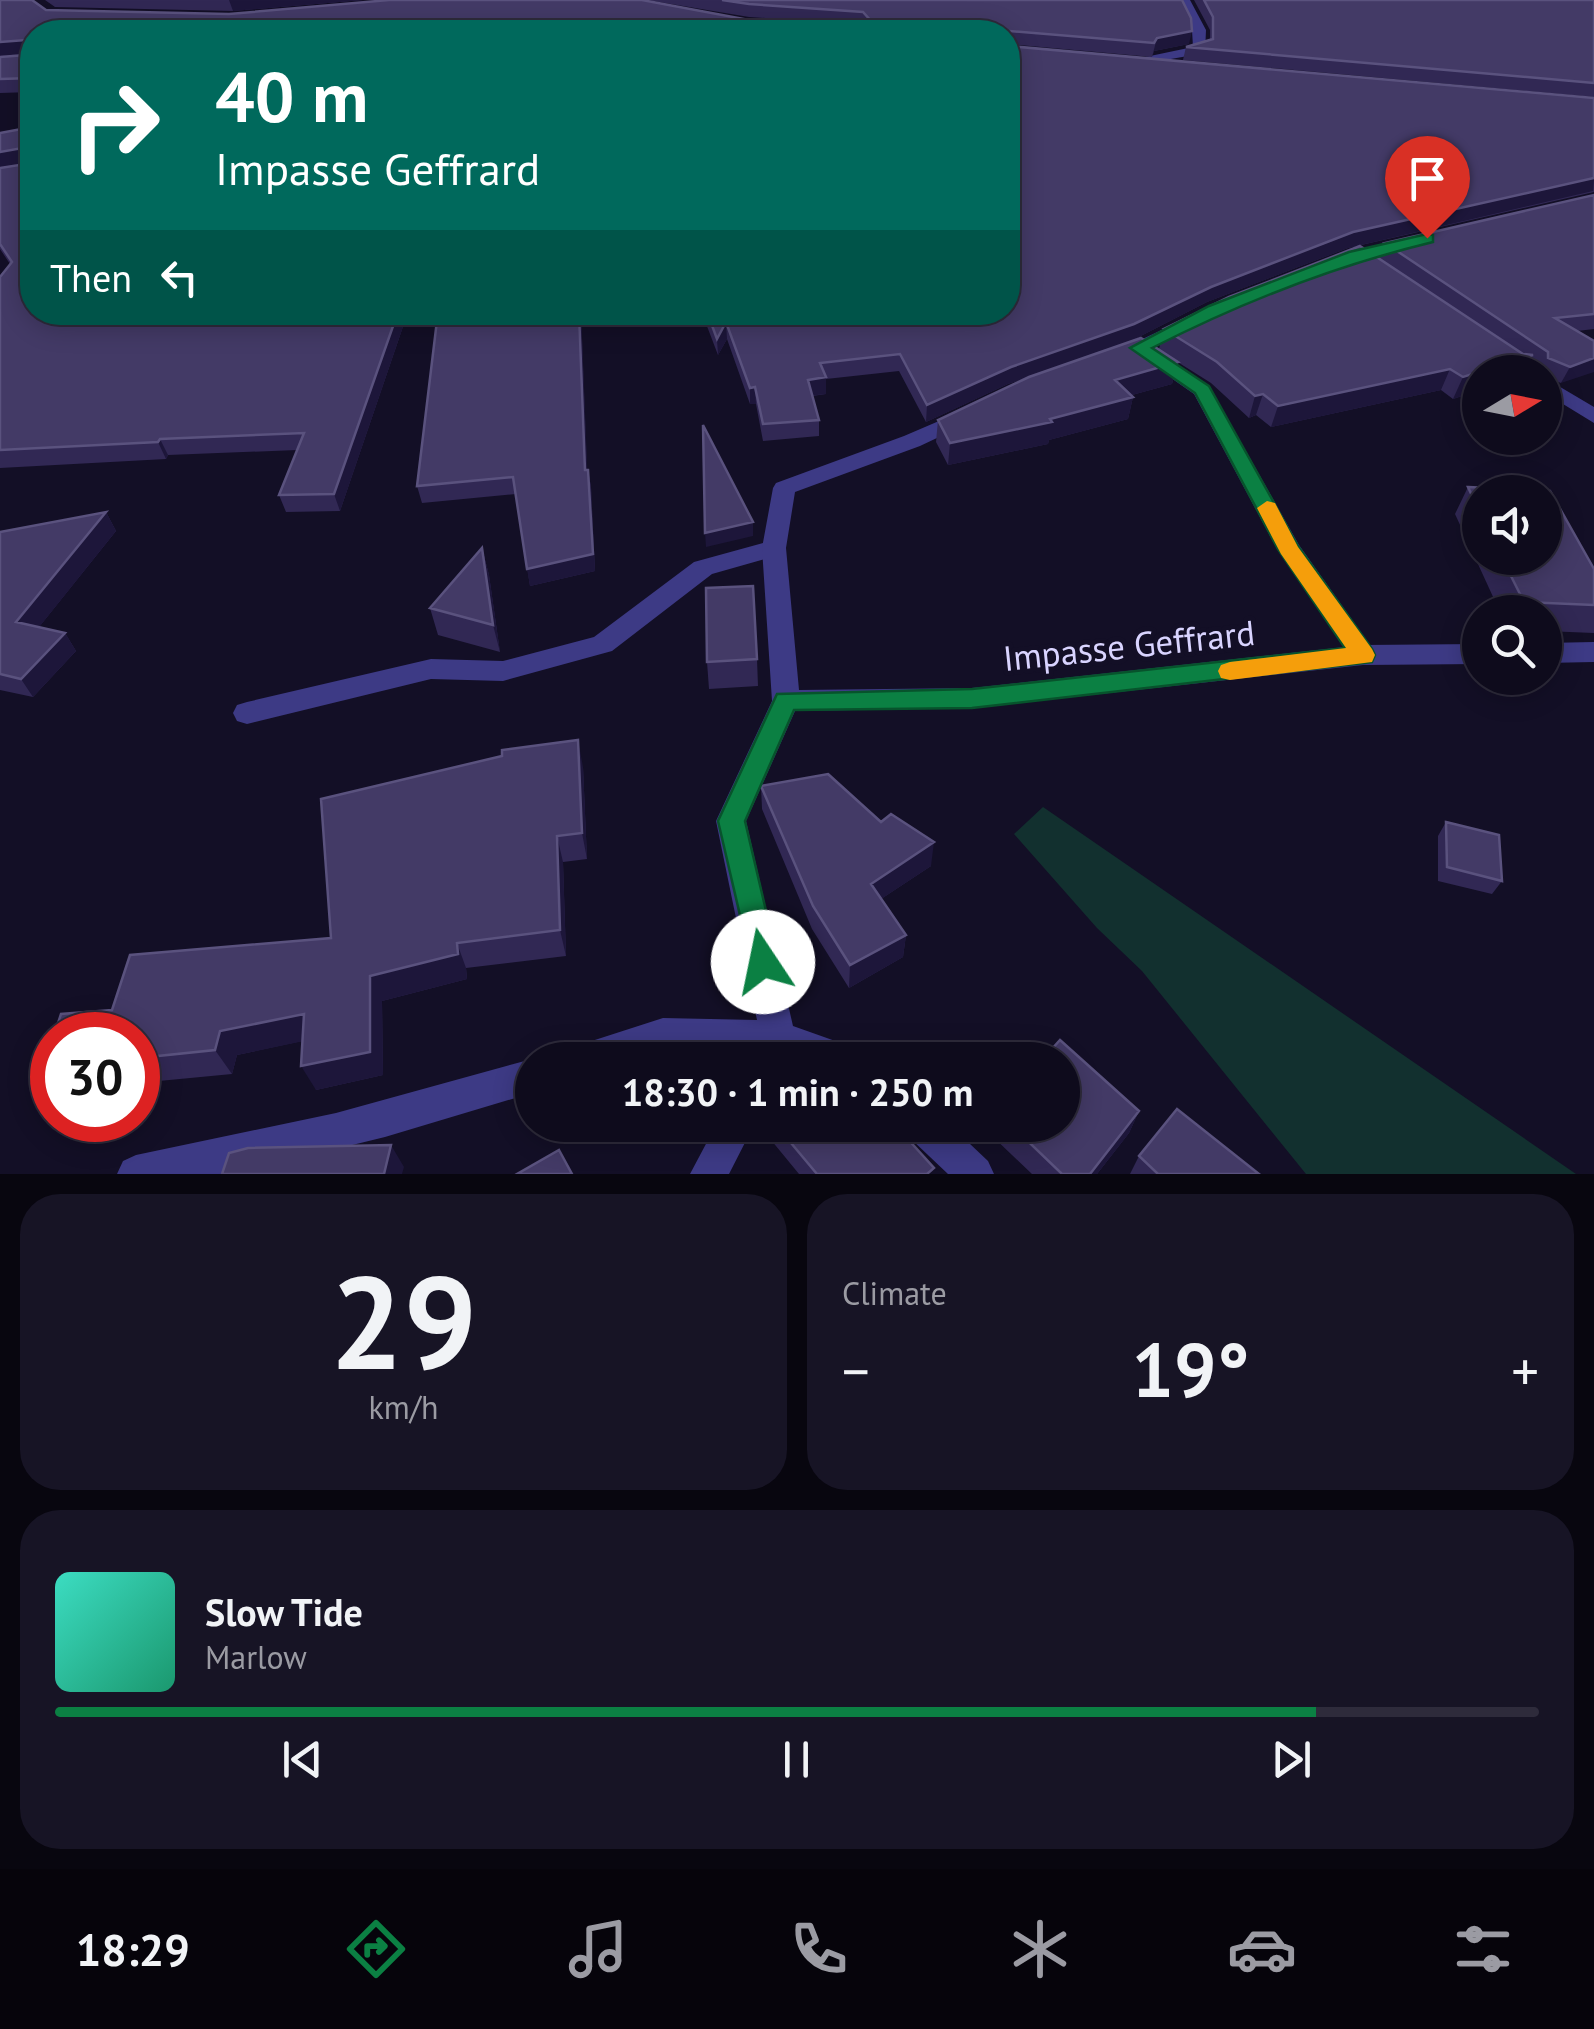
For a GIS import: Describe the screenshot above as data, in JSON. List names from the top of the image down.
{
  "streets": {
    "street": ["Impasse Geffrard"]
  },
  "north": "right",
  "page": {
    "turn": ["40 m", "Impasse Geffrard"],
    "then": "Then",
    "limit": "30",
    "trip": "18:30 · 1 min · 250 m",
    "tile": [
      ["29", "km/h"],
      "Climate"
    ],
    "heat": ["−", "19°", "+"],
    "song": ["Slow Tide", "Marlow"],
    "tabs": "18:29"
  }
}
